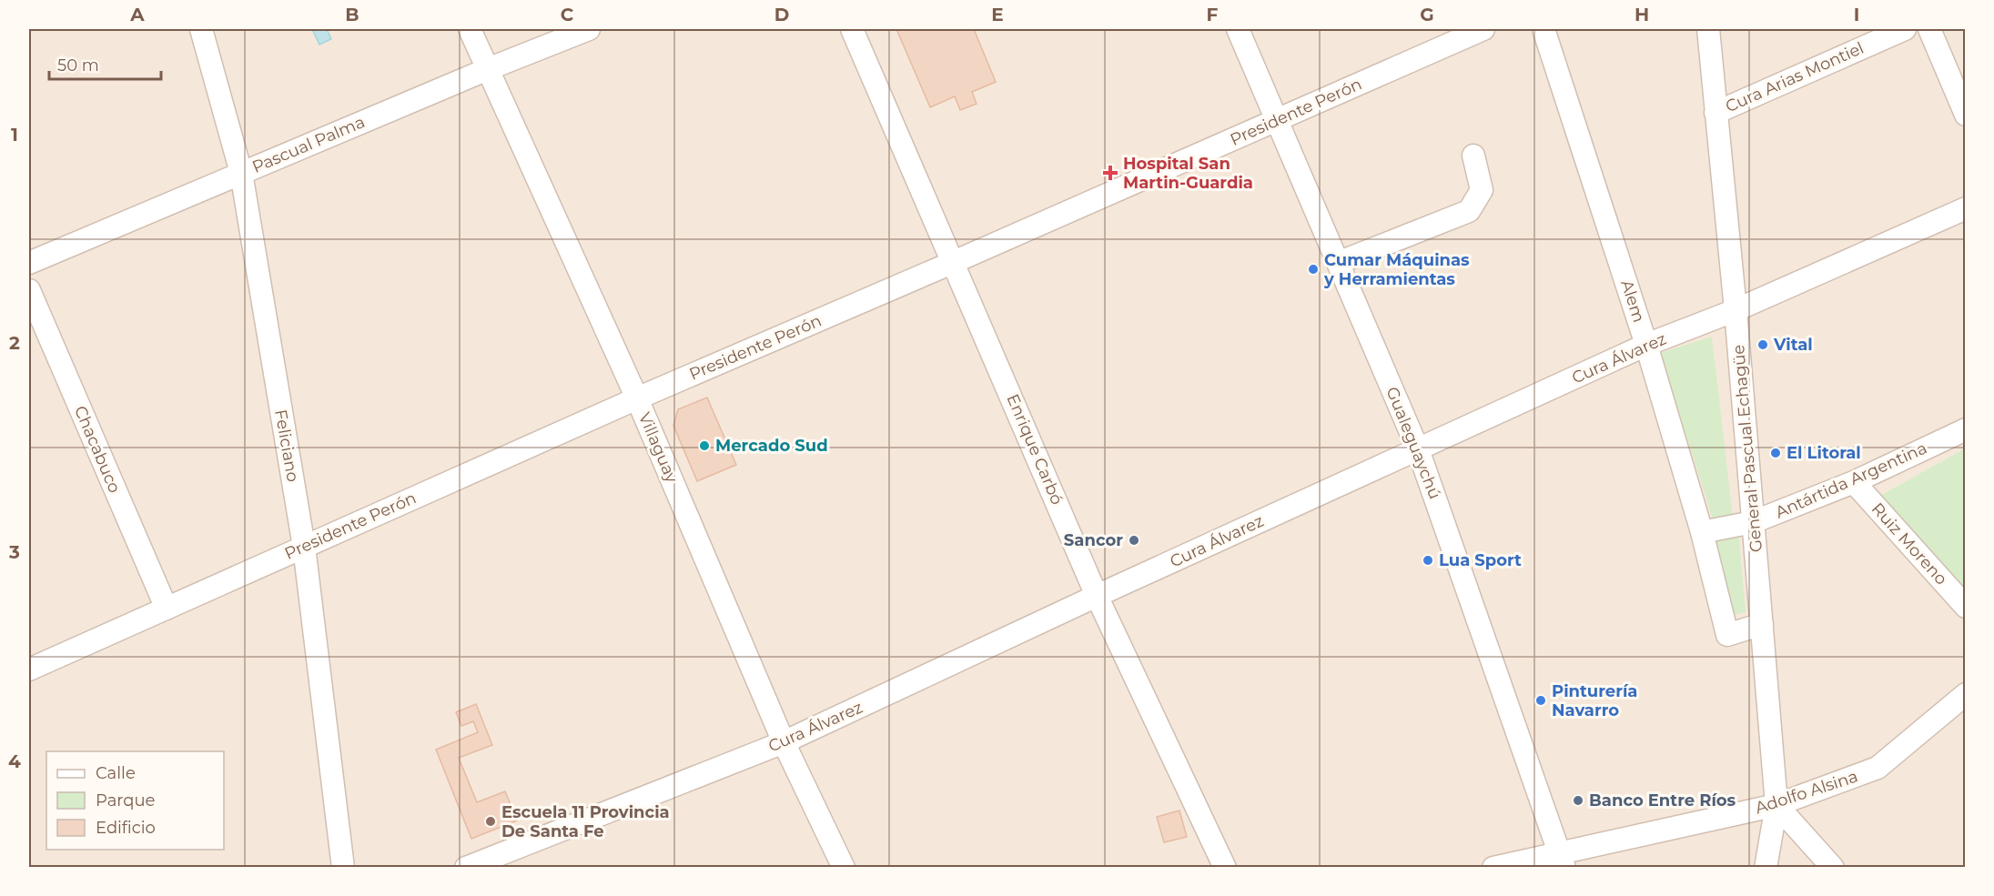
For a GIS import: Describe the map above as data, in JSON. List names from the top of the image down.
{
  "streets": {
    "street": [
      "Cura Arias Montiel",
      "Presidente Perón",
      "Pascual Palma",
      "Alem",
      "Cura Álvarez",
      "Gualeguaychú",
      "Feliciano",
      "Villaguay",
      "General Pascual Echagüe",
      "Chacabuco",
      "Enrique Carbó",
      "Antártida Argentina",
      "Ruiz Moreno",
      "Adolfo Alsina"
    ]
  },
  "crossings": [
    ["Cura Arias Montiel", "General Pascual Echagüe"],
    ["Presidente Perón", "Gualeguaychú"],
    ["Presidente Perón", "Feliciano"],
    ["Presidente Perón", "Villaguay"],
    ["Presidente Perón", "Chacabuco"],
    ["Presidente Perón", "Enrique Carbó"],
    ["Pascual Palma", "Feliciano"],
    ["Pascual Palma", "Villaguay"],
    ["Alem", "Cura Álvarez"],
    ["Alem", "General Pascual Echagüe"],
    ["Alem", "Antártida Argentina"],
    ["Cura Álvarez", "Gualeguaychú"],
    ["Cura Álvarez", "Villaguay"],
    ["Cura Álvarez", "General Pascual Echagüe"],
    ["Cura Álvarez", "Enrique Carbó"],
    ["Gualeguaychú", "Adolfo Alsina"],
    ["General Pascual Echagüe", "Antártida Argentina"],
    ["General Pascual Echagüe", "Adolfo Alsina"],
    ["Antártida Argentina", "Ruiz Moreno"]
  ],
  "places": {
    "health": ["Hospital San Martin-Guardia"],
    "other": [
      "Cumar Máquinas y Herramientas",
      "Vital",
      "Mercado Sud",
      "El Litoral",
      "Sancor",
      "Lua Sport",
      "Pinturería Navarro",
      "Banco Entre Ríos",
      "Escuela 11 Provincia De Santa Fe"
    ]
  },
  "legend": ["Calle", "Parque", "Edificio"],
  "scale_bar": "50 m",
  "grid": {
    "columns": [
      "A",
      "B",
      "C",
      "D",
      "E",
      "F",
      "G",
      "H",
      "I"
    ],
    "rows": [
      "1",
      "2",
      "3",
      "4"
    ]
  }
}
